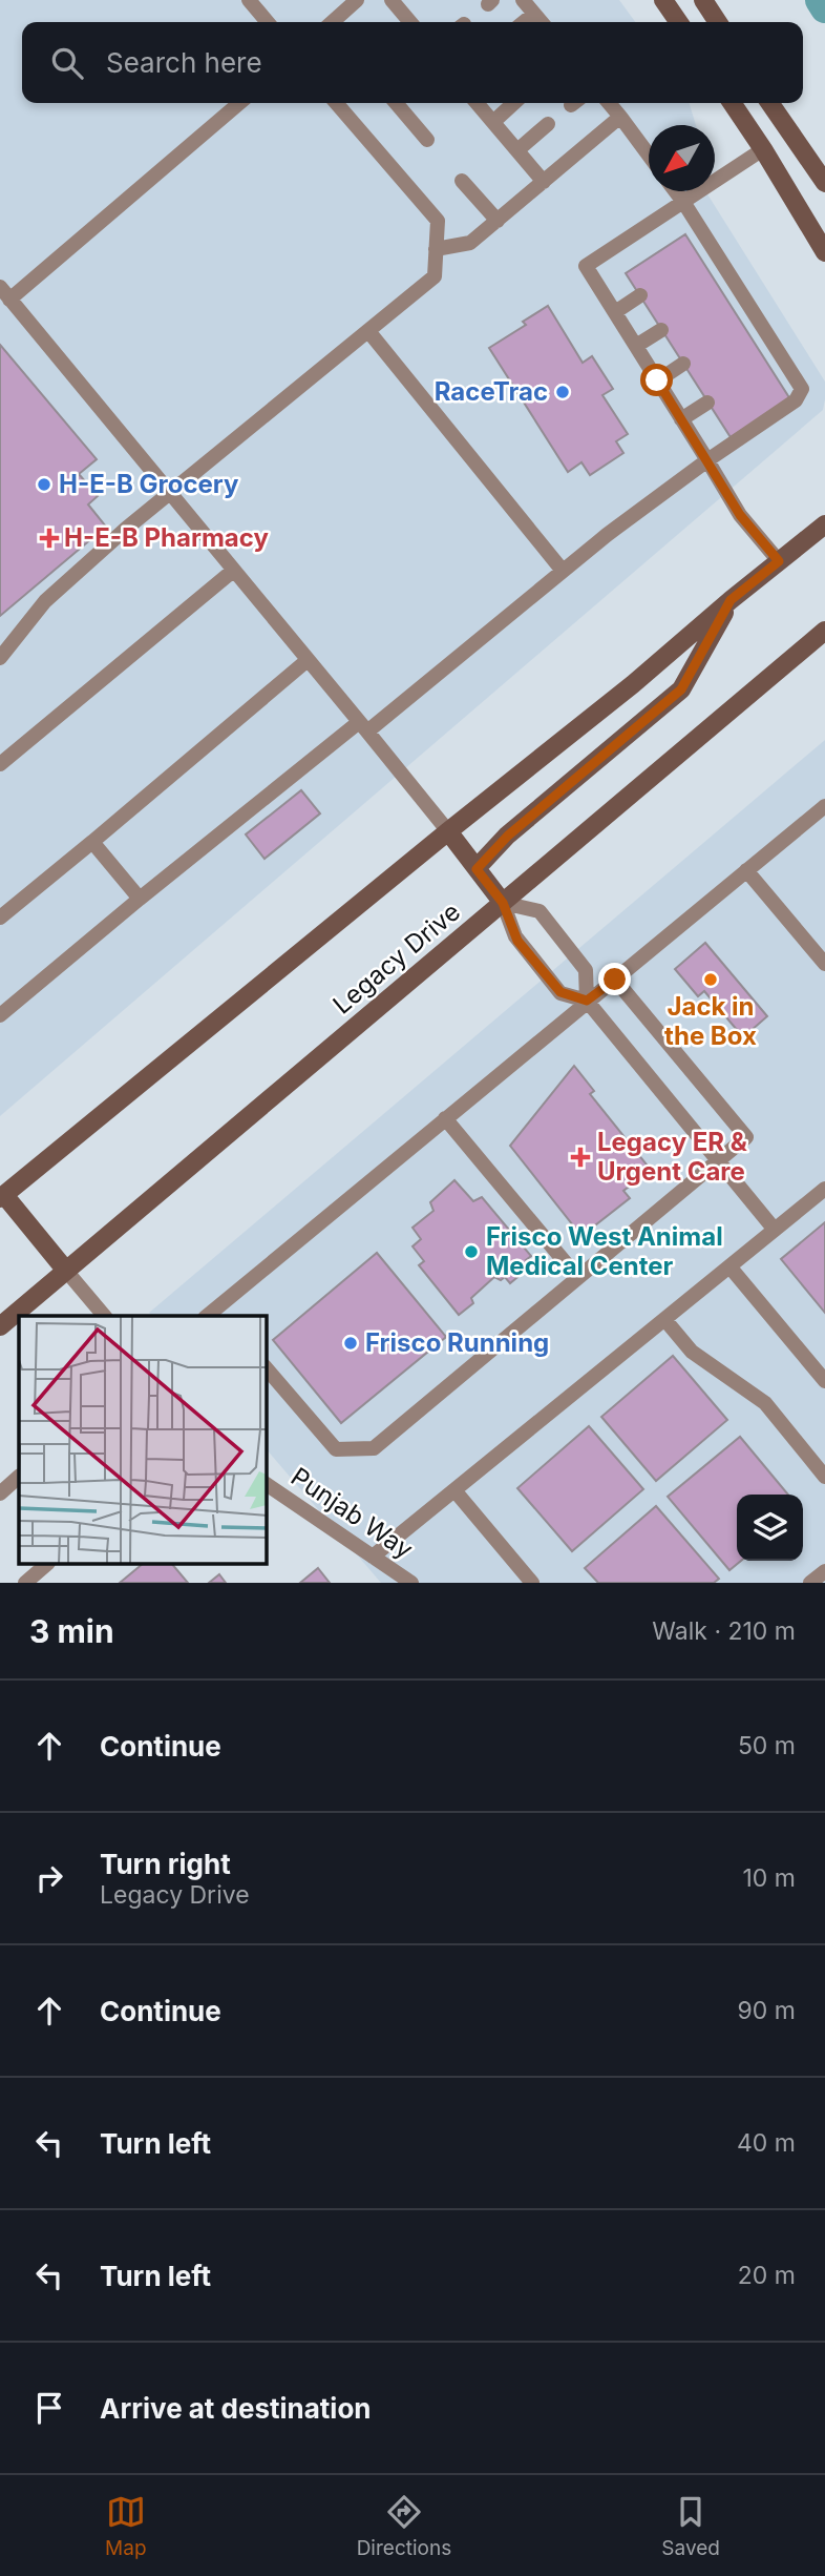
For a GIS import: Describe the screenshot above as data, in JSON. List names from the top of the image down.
{
  "streets": {
    "main road": ["Legacy Drive"],
    "lane": ["Punjab Way"]
  },
  "places": {
    "other": [
      "RaceTrac",
      "H-E-B Grocery",
      "Jack in the Box",
      "Frisco West Animal Medical Center",
      "Frisco Running"
    ],
    "health": ["H-E-B Pharmacy", "Legacy ER & Urgent Care"]
  },
  "north": "bottom left",
  "page": {
    "search": "Search here",
    "heading": ["3 min", "Walk · 210 m"],
    "list": [
      ["Continue", "50 m"],
      ["Turn right", "Legacy Drive", "10 m"],
      ["Continue", "90 m"],
      ["Turn left", "40 m"],
      ["Turn left", "20 m"],
      "Arrive at destination"
    ],
    "nav": ["Map", "Directions", "Saved"]
  }
}
